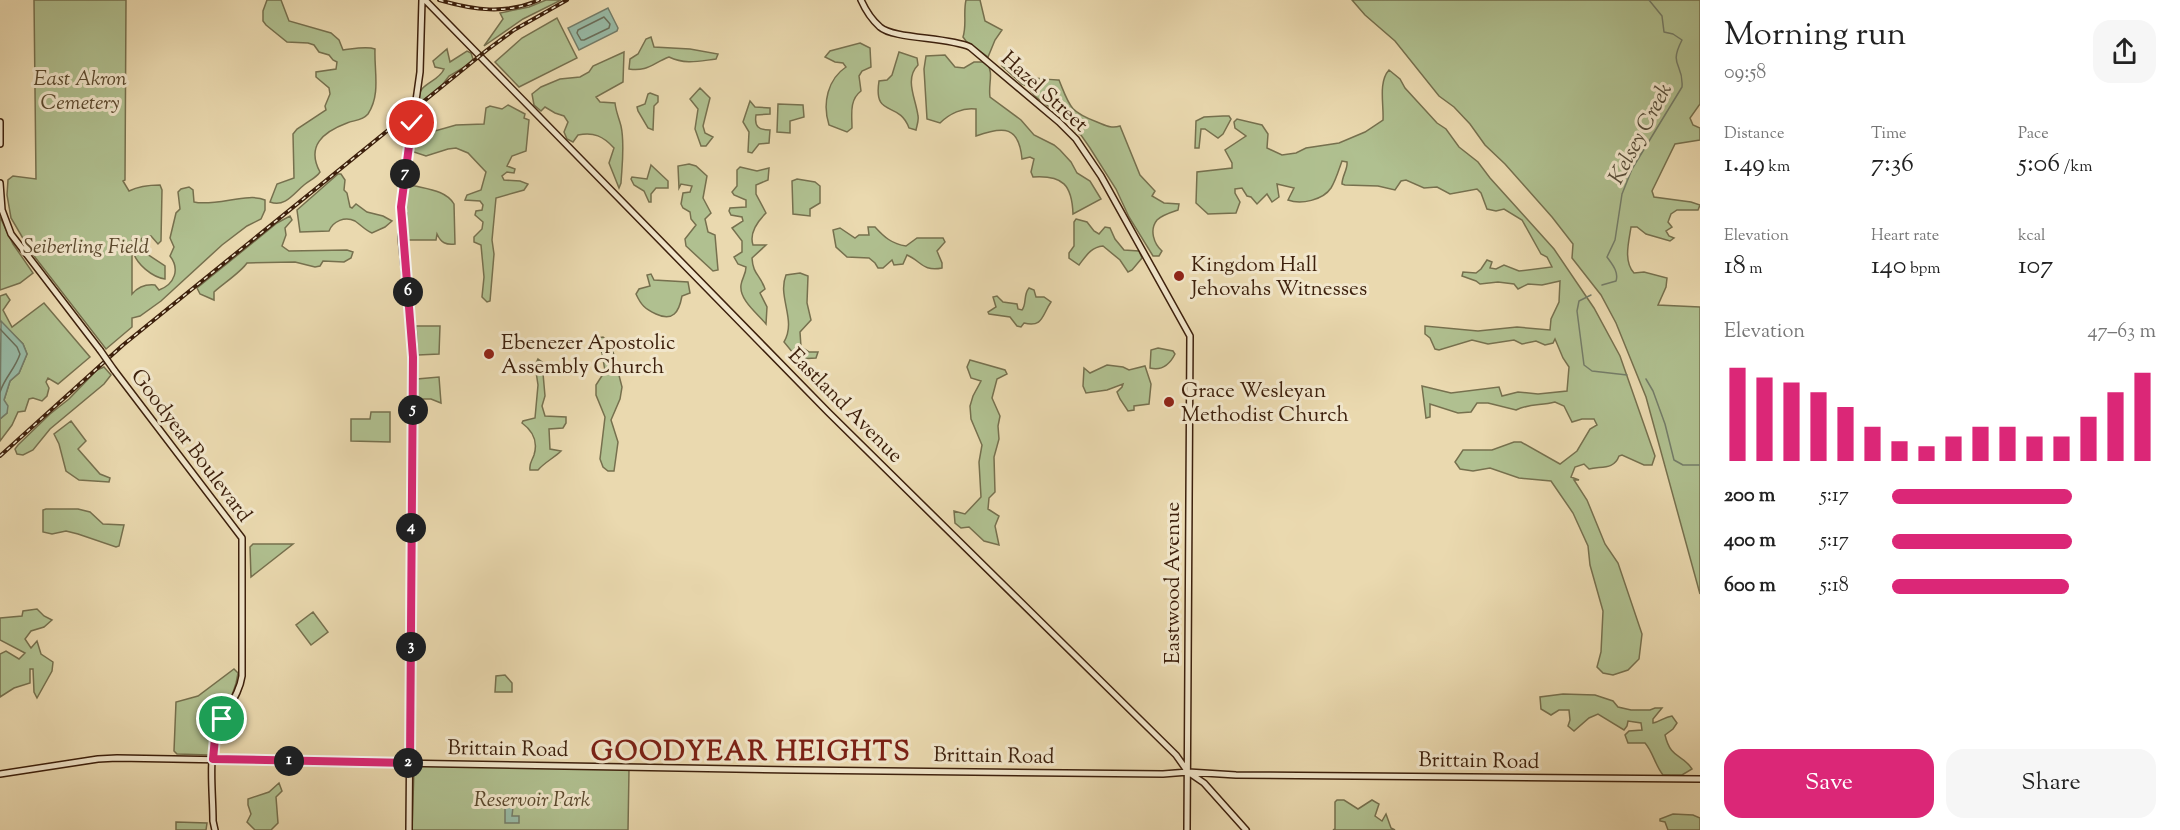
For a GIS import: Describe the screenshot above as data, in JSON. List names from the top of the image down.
{
  "streets": {
    "street": [
      "Hazel Street",
      "Eastland Avenue",
      "Goodyear Boulevard",
      "Eastwood Avenue",
      "Brittain Road"
    ]
  },
  "crossings": [
    ["Hazel Street", "Eastwood Avenue"],
    ["Eastland Avenue", "Eastwood Avenue"],
    ["Eastland Avenue", "Brittain Road"],
    ["Goodyear Boulevard", "Brittain Road"],
    ["Eastwood Avenue", "Brittain Road"]
  ],
  "districts": ["GOODYEAR HEIGHTS"],
  "water": ["Kelsey Creek"],
  "parks": ["East Akron Cemetery", "Seiberling Field", "Reservoir Park"],
  "places": ["Kingdom Hall Jehovahs Witnesses", "Ebenezer Apostolic Assembly Church", "Grace Wesleyan Methodist Church"],
  "page": {
    "heading": ["Morning run", "09:58"],
    "stats": [
      ["Distance", "1.49 km"],
      ["Time", "7:36"],
      ["Pace", "5:06 /km"],
      ["Elevation", "18 m"],
      ["Heart rate", "140 bpm"],
      ["kcal", "107"]
    ],
    "pins": [
      "7",
      "6",
      "5",
      "4",
      "3",
      "1",
      "2"
    ],
    "chart": ["Elevation", "47–63 m"],
    "list": [
      {
        "name": "200 m",
        "note": "5:17"
      },
      {
        "name": "400 m",
        "note": "5:17"
      },
      {
        "name": "600 m",
        "note": "5:18"
      }
    ],
    "buttons": ["Save", "Share"]
  }
}
